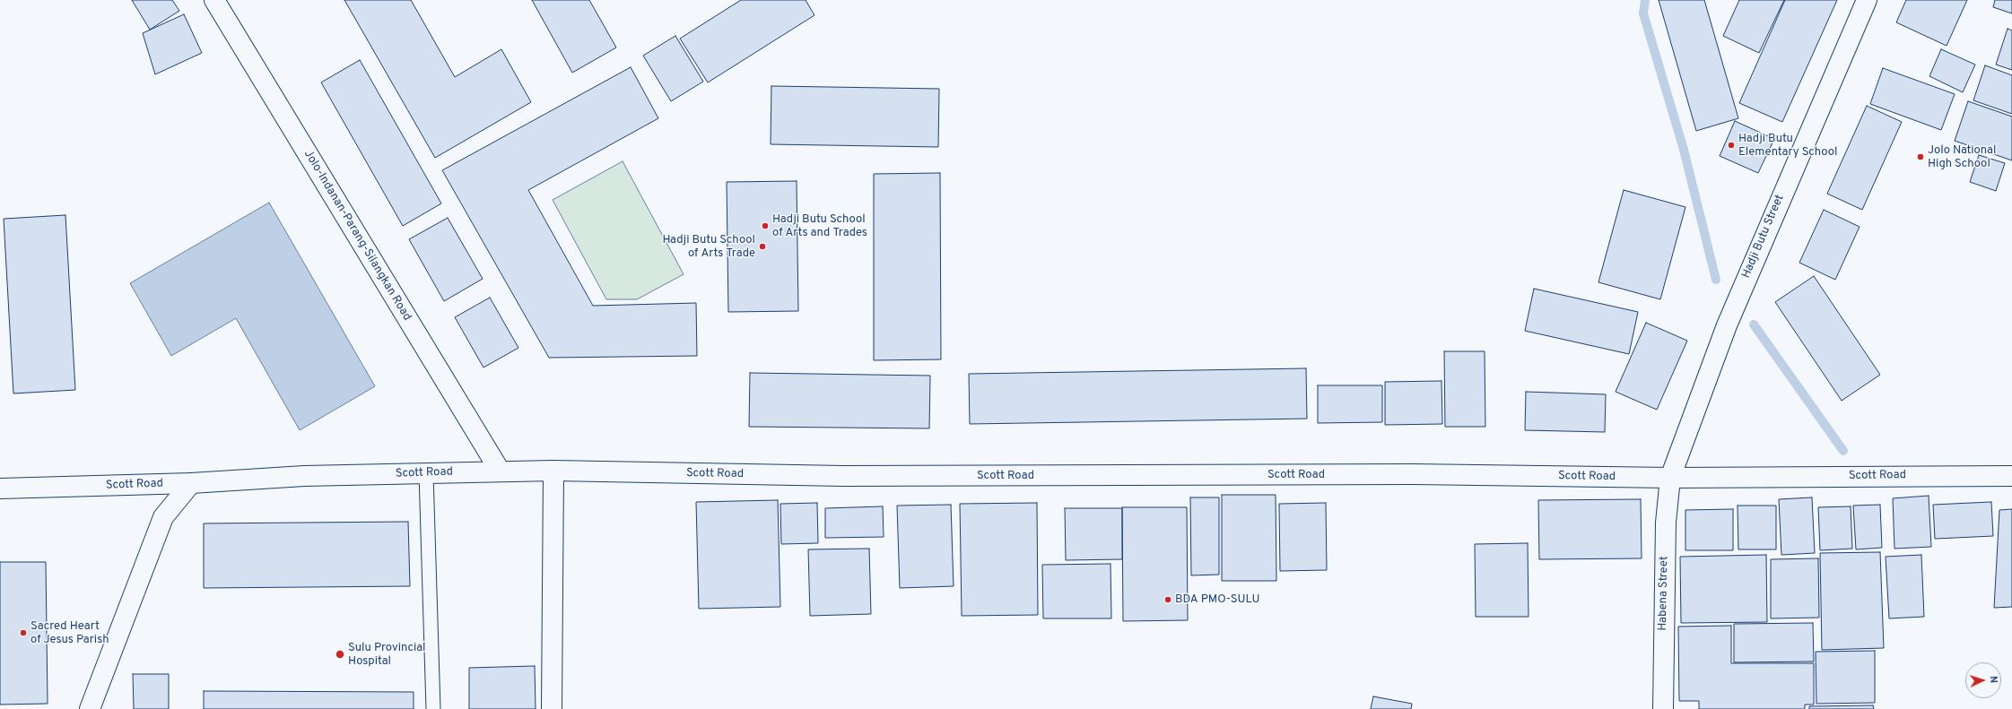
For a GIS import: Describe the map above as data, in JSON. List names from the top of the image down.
{
  "streets": {
    "street": [
      "Jolo-Indanan-Parang-Silangkan Road",
      "Hadji Butu Street",
      "Scott Road",
      "Habena Street"
    ]
  },
  "crossings": [
    ["Jolo-Indanan-Parang-Silangkan Road", "Scott Road"],
    ["Hadji Butu Street", "Scott Road"],
    ["Hadji Butu Street", "Habena Street"],
    ["Scott Road", "Habena Street"]
  ],
  "places": [
    "Hadji Butu Elementary School",
    "Jolo National High School",
    "Hadji Butu School of Arts and Trades",
    "Hadji Butu School of Arts Trade",
    "BDA PMO-SULU",
    "Sacred Heart of Jesus Parish",
    "Sulu Provincial Hospital"
  ],
  "north": "right"
}
